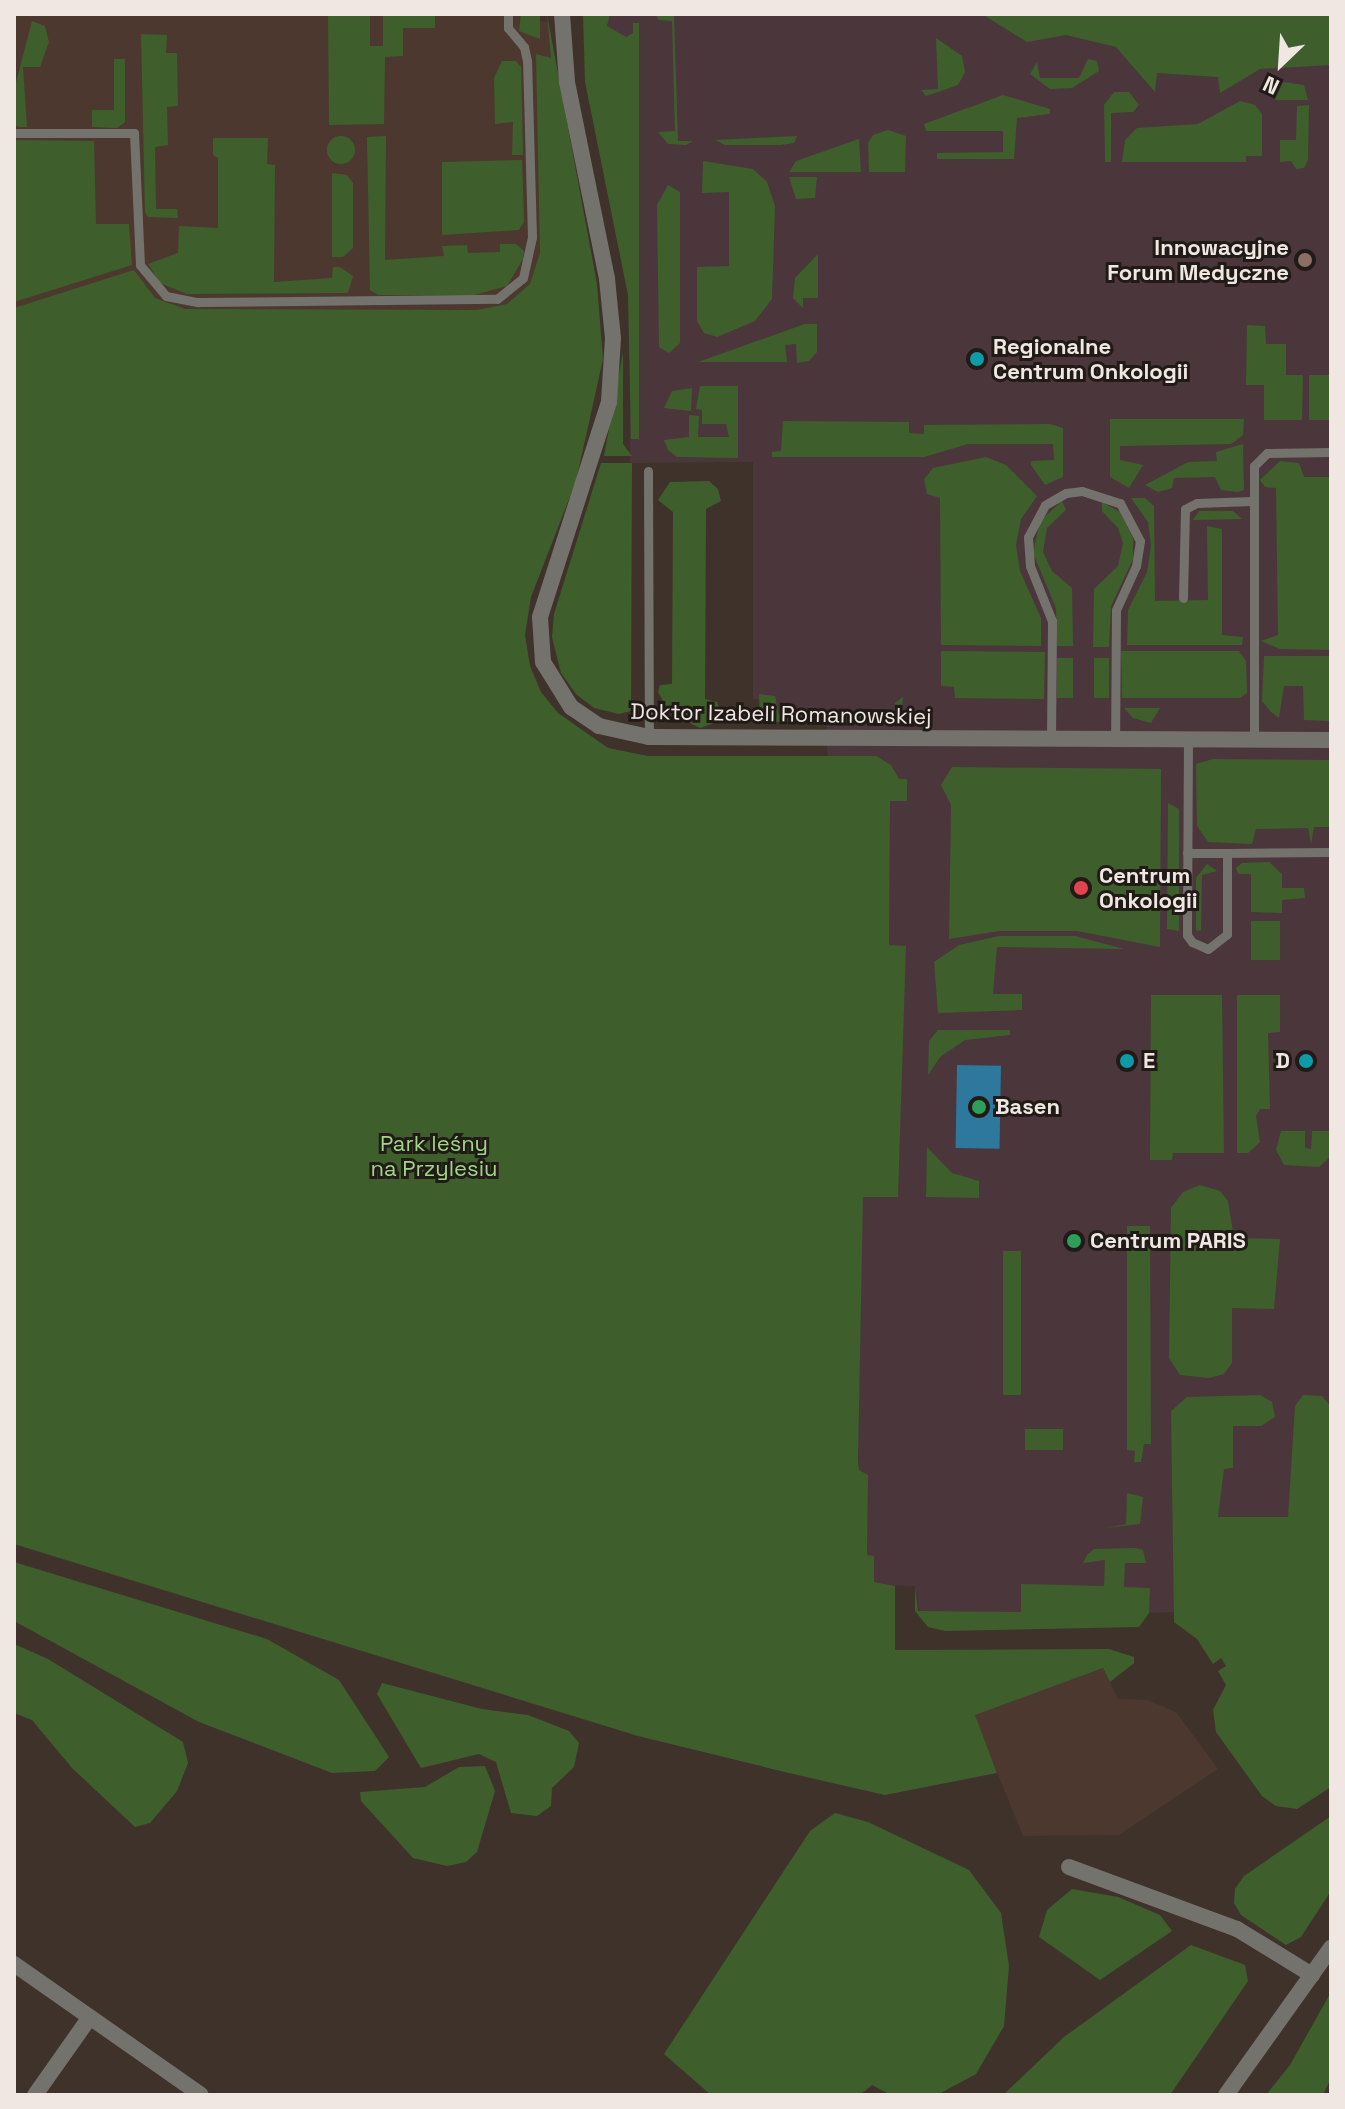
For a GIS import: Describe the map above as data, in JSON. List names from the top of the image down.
{
  "streets": {
    "street": ["Doktor Izabeli Romanowskiej"]
  },
  "parks": ["Park leśny na Przylesiu"],
  "places": [
    "Innowacyjne Forum Medyczne",
    "Regionalne Centrum Onkologii",
    "Centrum Onkologii",
    "E",
    "D",
    "Basen",
    "Centrum PARIS"
  ],
  "north": "bottom left"
}
